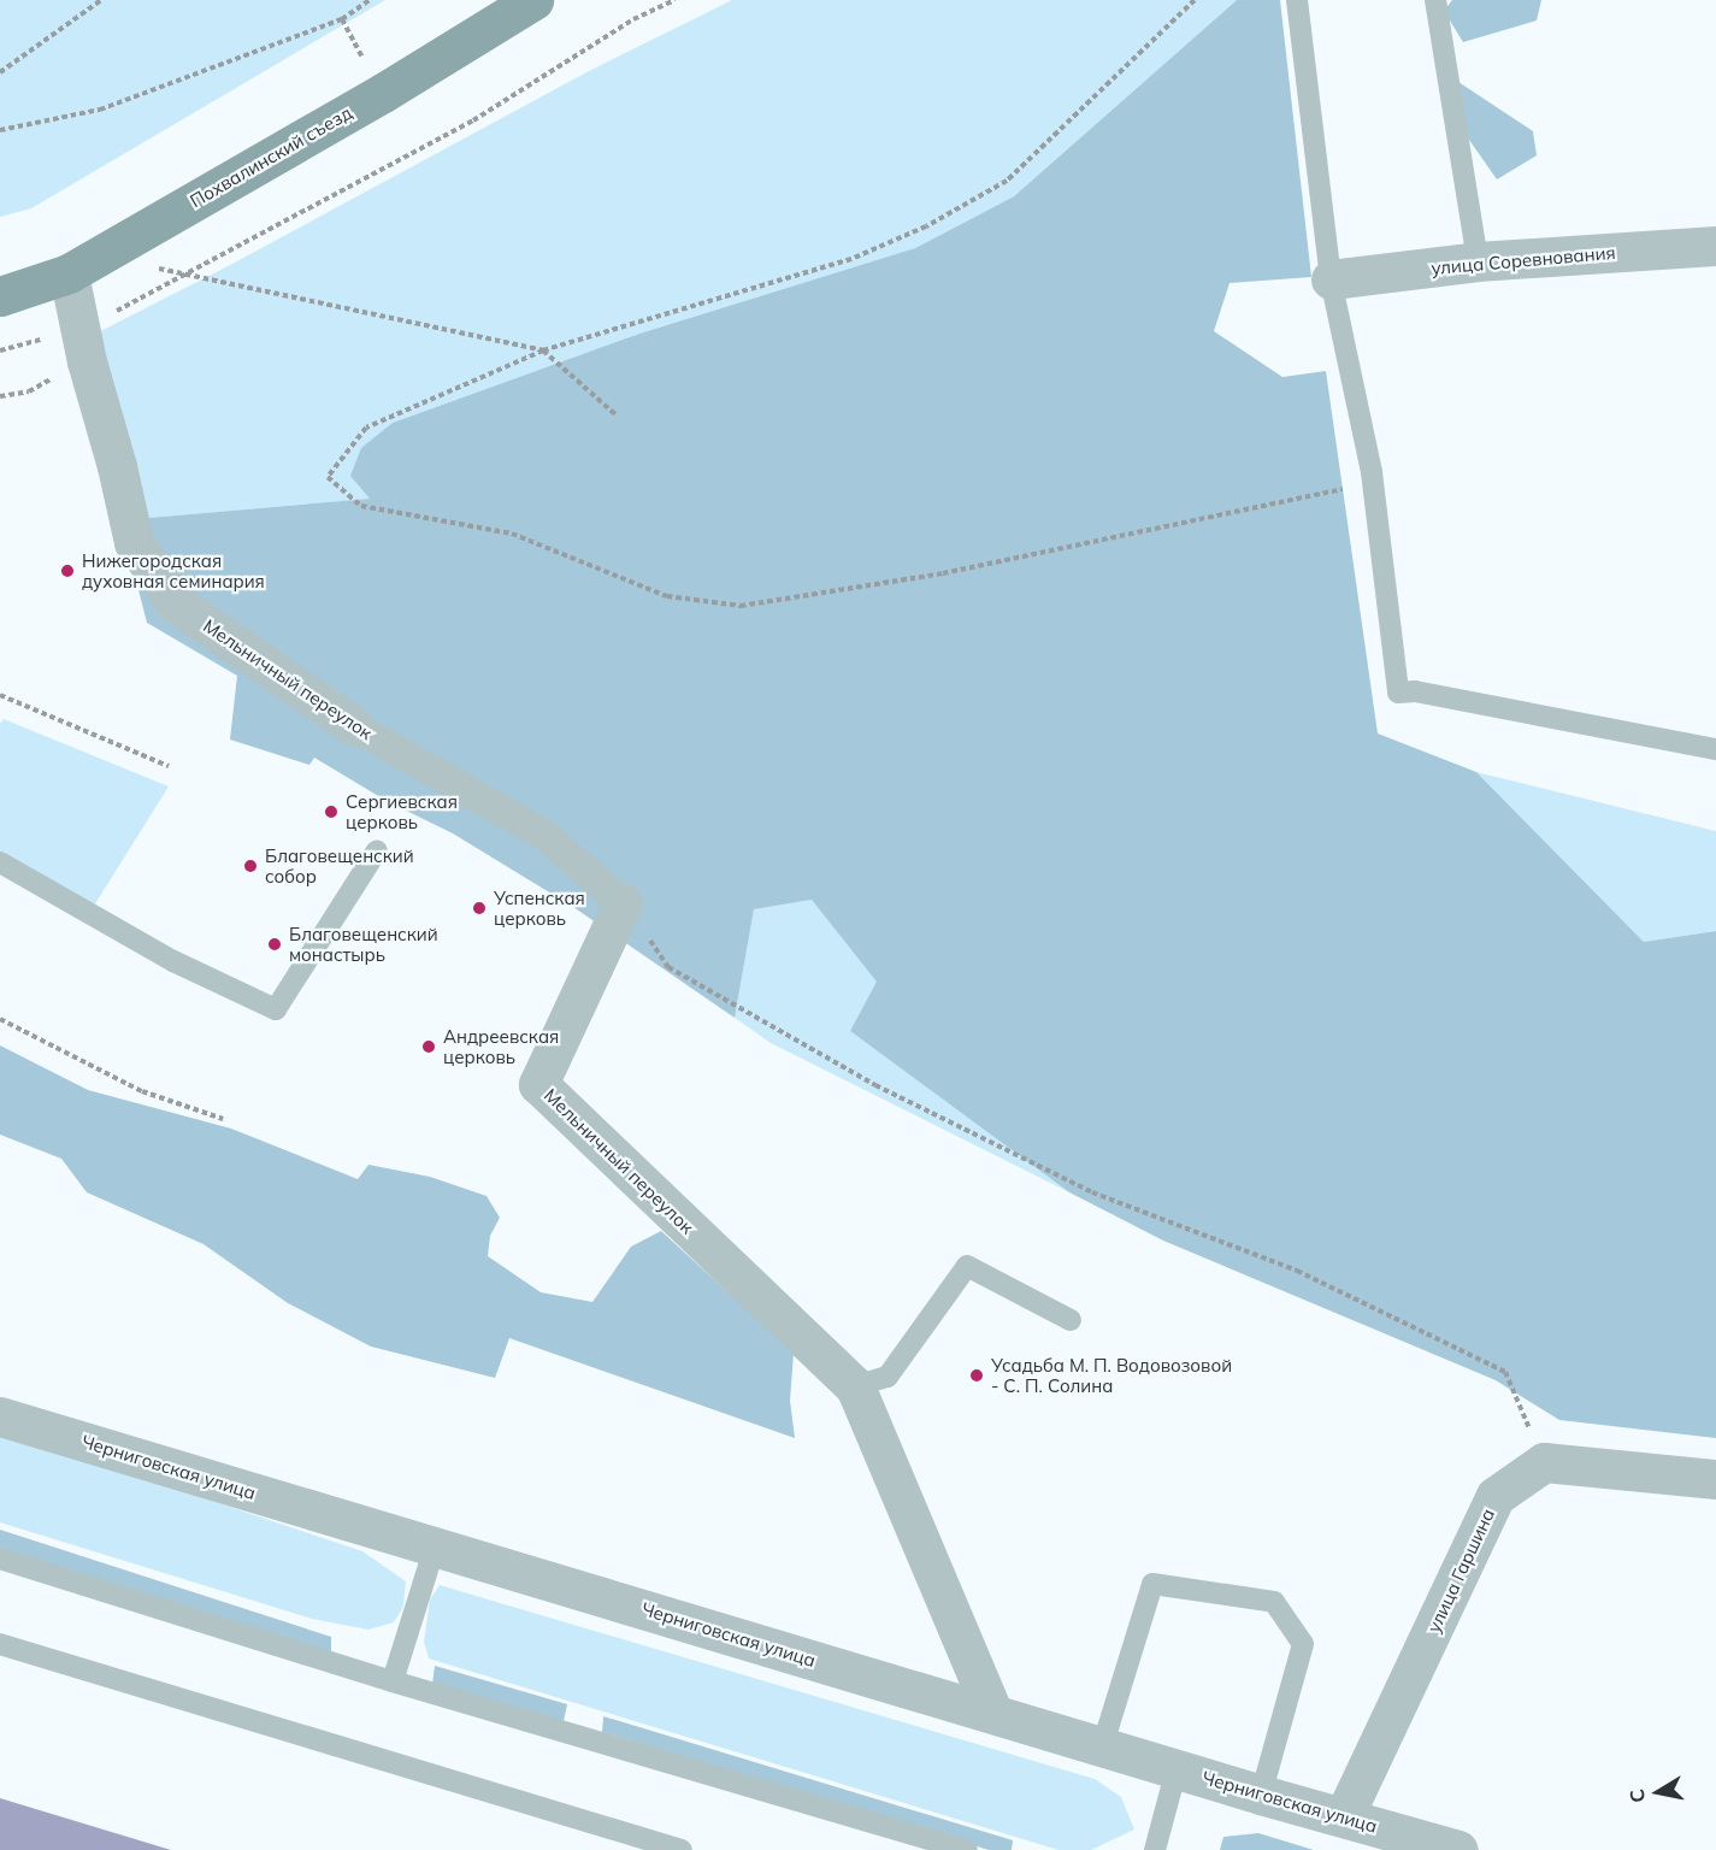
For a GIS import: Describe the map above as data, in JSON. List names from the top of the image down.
{
  "streets": {
    "main road": ["Похвалинский съезд"],
    "street": [
      "улица Соревнования",
      "Мельничный переулок",
      "Черниговская улица",
      "улица Гаршина"
    ]
  },
  "crossings": [
    ["Похвалинский съезд", "Мельничный переулок"],
    ["Мельничный переулок", "Черниговская улица"],
    ["Черниговская улица", "улица Гаршина"]
  ],
  "places": [
    "Нижегородская духовная семинария",
    "Сергиевская церковь",
    "Благовещенский собор",
    "Успенская церковь",
    "Благовещенский монастырь",
    "Андреевская церковь",
    "Усадьба М. П. Водовозовой - С. П. Солина"
  ],
  "north": "left"
}
